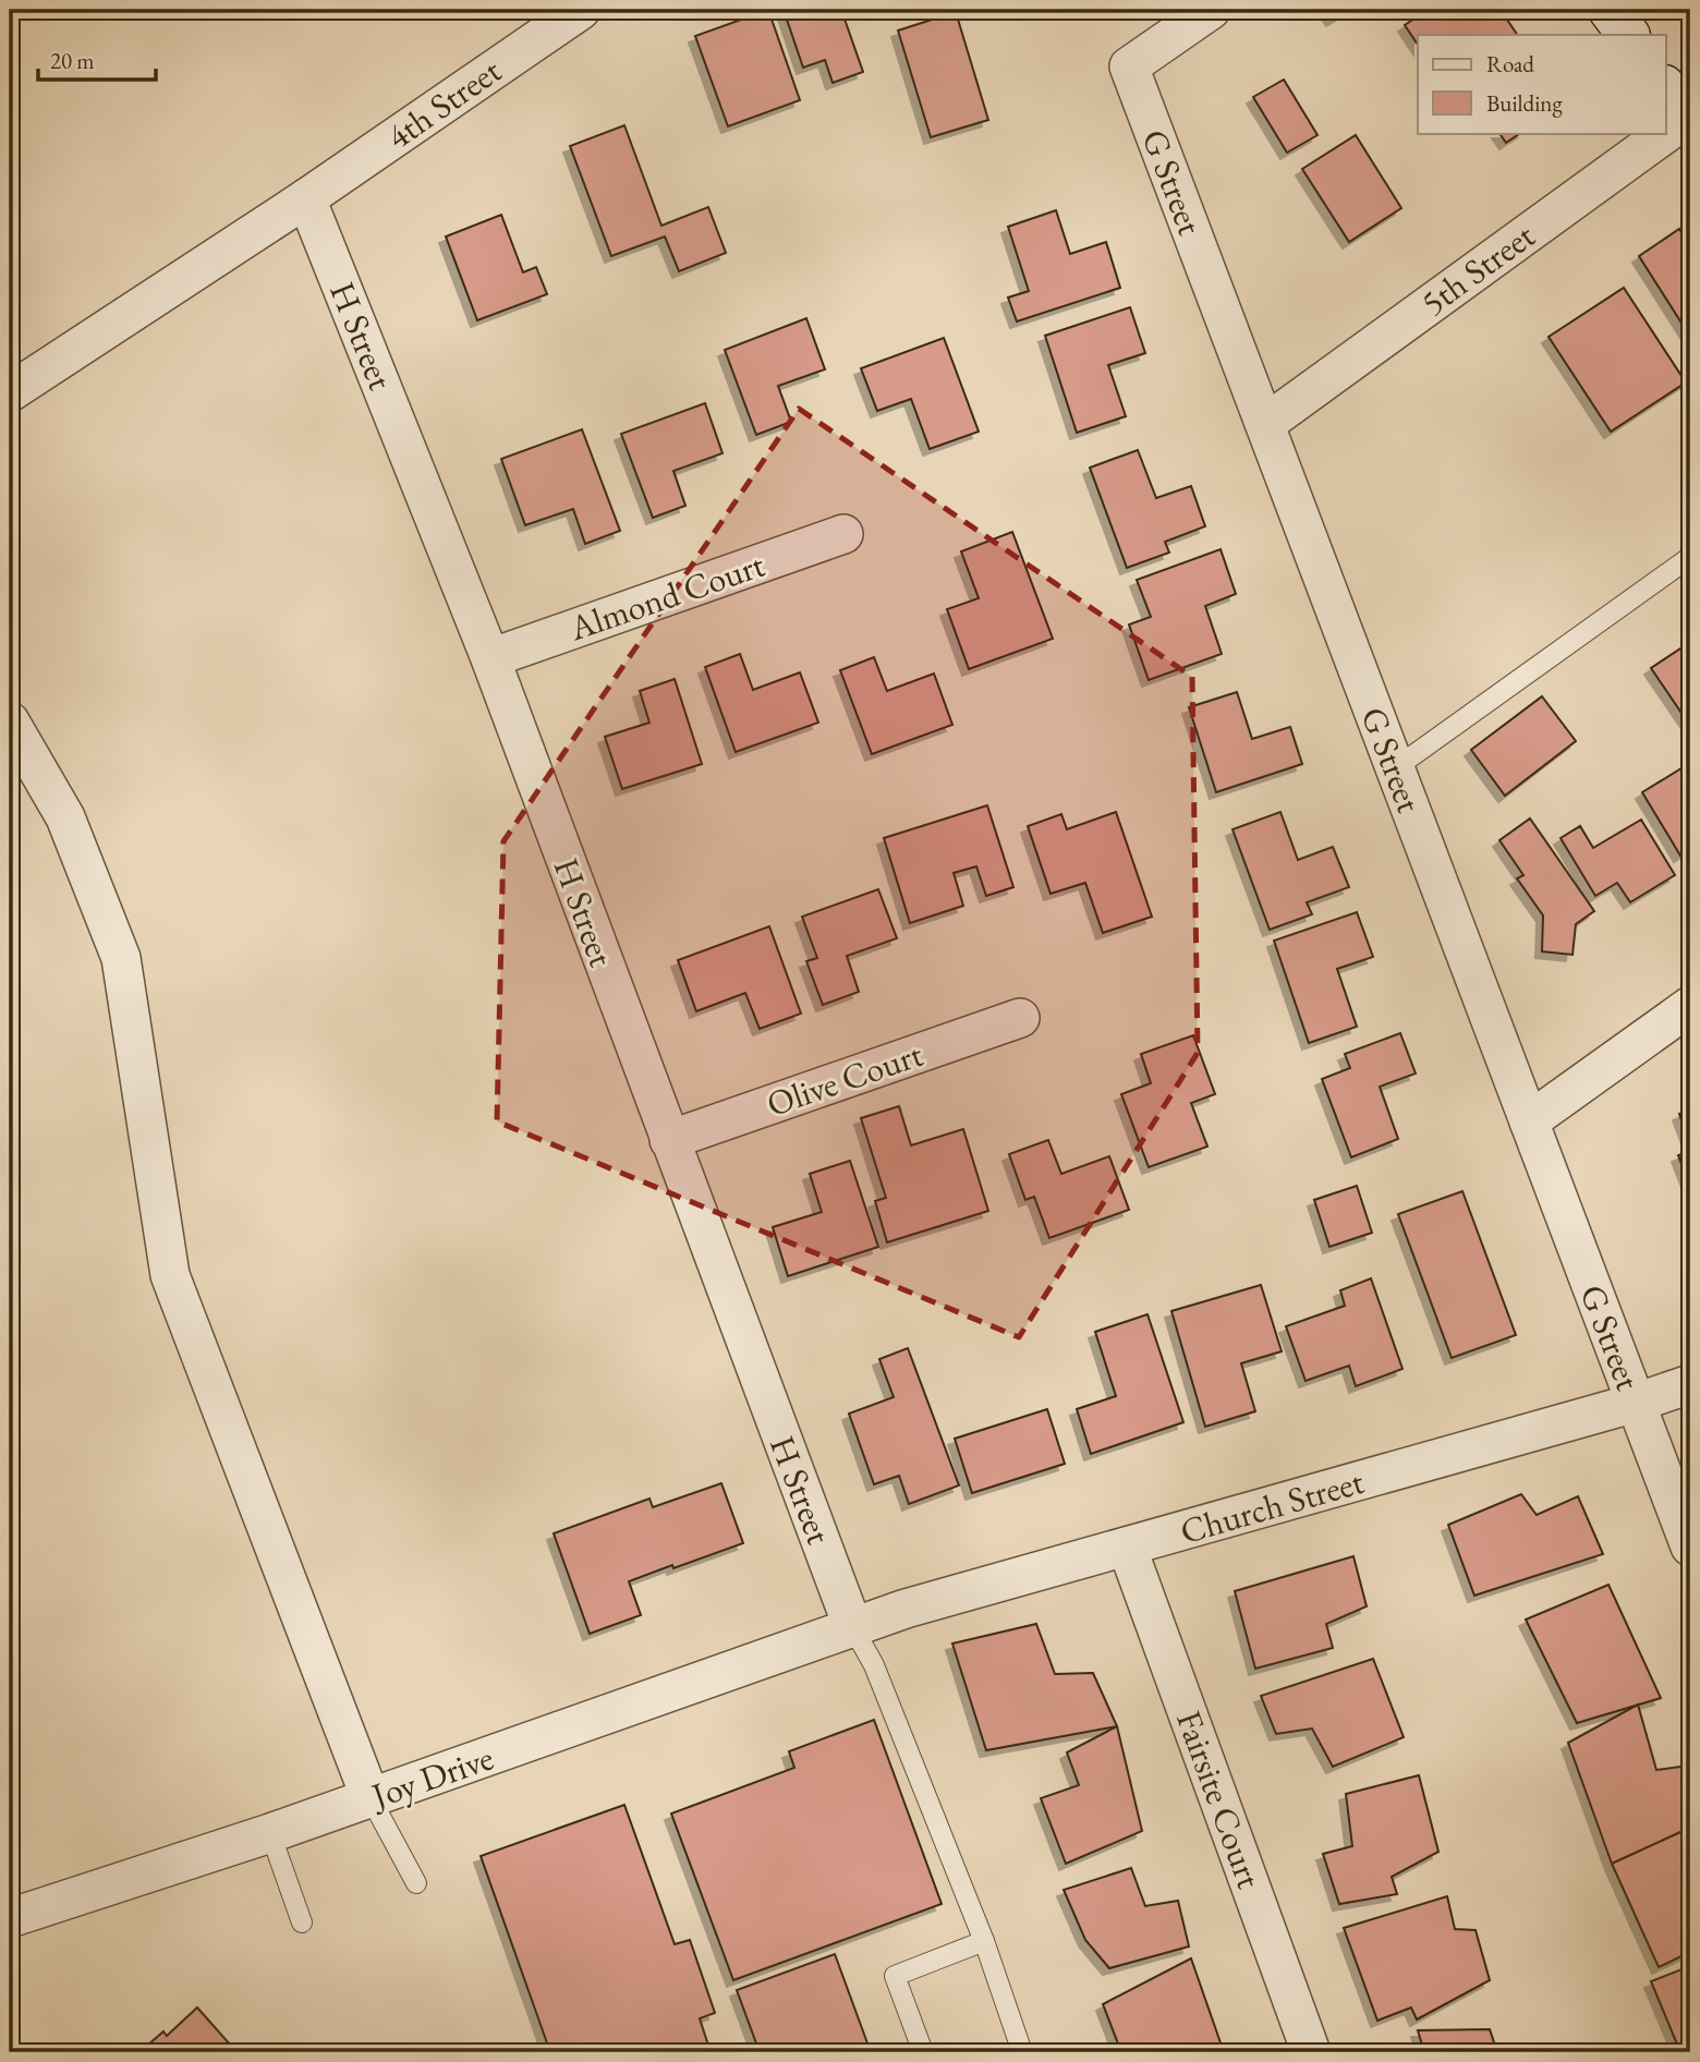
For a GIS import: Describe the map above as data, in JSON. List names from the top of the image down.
{
  "streets": {
    "street": [
      "4th Street",
      "G Street",
      "5th Street",
      "H Street",
      "Almond Court",
      "Olive Court",
      "Church Street",
      "Joy Drive",
      "Fairsite Court"
    ]
  },
  "crossings": [
    ["4th Street", "H Street"],
    ["G Street", "5th Street"],
    ["G Street", "Church Street"],
    ["H Street", "Almond Court"],
    ["H Street", "Olive Court"],
    ["H Street", "Church Street"],
    ["H Street", "Joy Drive"],
    ["Church Street", "Joy Drive"],
    ["Church Street", "Fairsite Court"]
  ],
  "legend": ["Road", "Building"],
  "scale_bar": "20 m"
}
